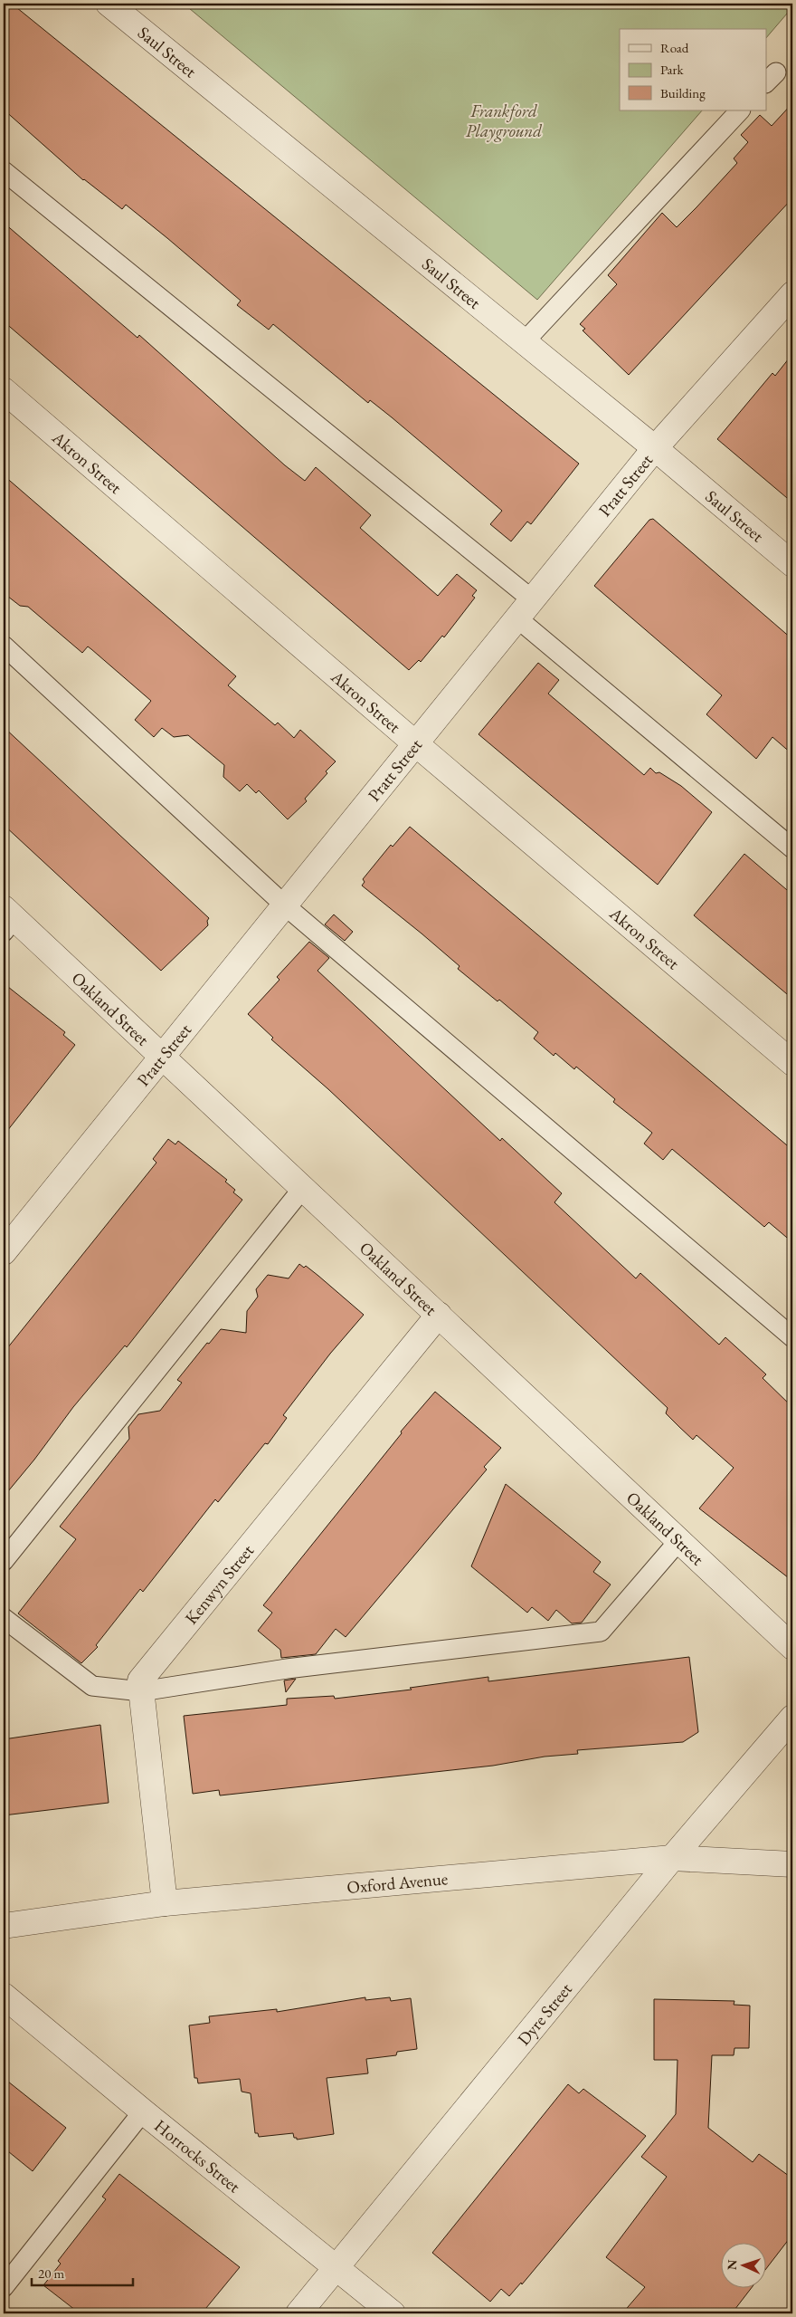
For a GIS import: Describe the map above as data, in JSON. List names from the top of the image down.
{
  "streets": {
    "street": [
      "Saul Street",
      "Akron Street",
      "Pratt Street",
      "Oakland Street",
      "Kenwyn Street",
      "Oxford Avenue",
      "Dyre Street",
      "Horrocks Street"
    ]
  },
  "crossings": [
    ["Saul Street", "Pratt Street"],
    ["Akron Street", "Pratt Street"],
    ["Pratt Street", "Oakland Street"],
    ["Oakland Street", "Kenwyn Street"],
    ["Kenwyn Street", "Oxford Avenue"],
    ["Oxford Avenue", "Dyre Street"],
    ["Dyre Street", "Horrocks Street"]
  ],
  "parks": ["Frankford Playground"],
  "legend": ["Road", "Park", "Building"],
  "scale_bar": "20 m",
  "north": "left"
}
